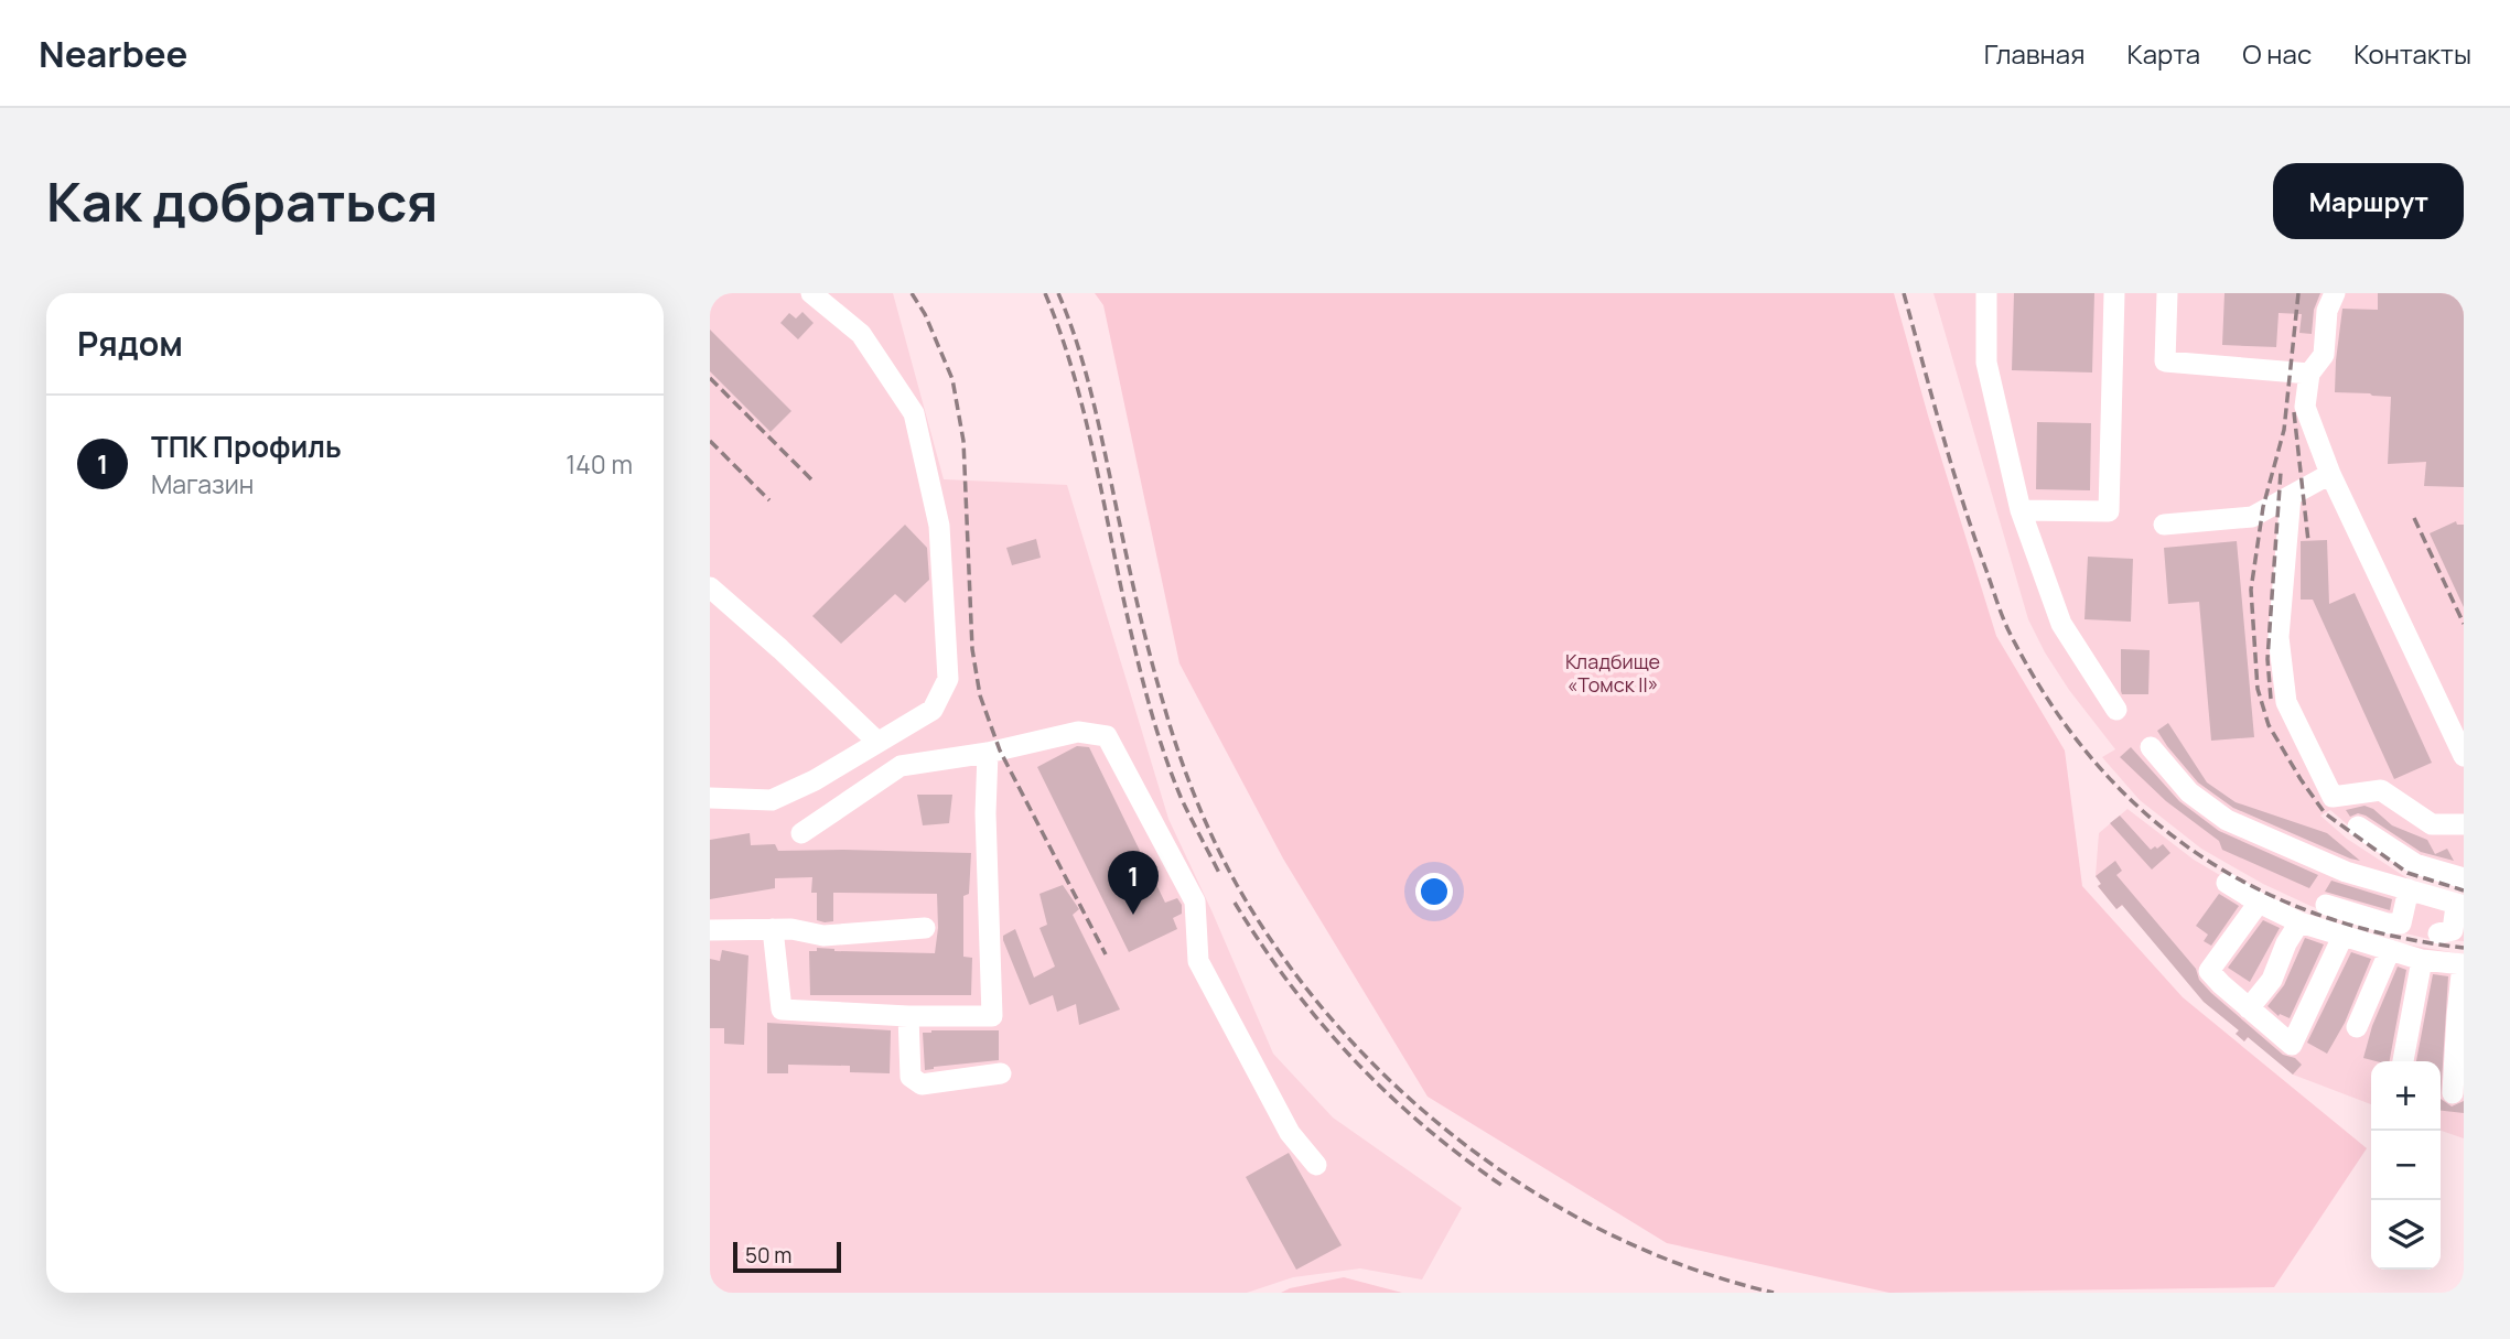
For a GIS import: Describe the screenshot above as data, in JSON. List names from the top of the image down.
{
  "parks": ["Кладбище «Томск II»"],
  "scale_bar": "50 m",
  "page": {
    "header": "Nearbee",
    "nav": [
      "Главная",
      "Карта",
      "О нас",
      "Контакты"
    ],
    "buttons": "Маршрут",
    "title": "Как добраться",
    "heading": "Рядом",
    "list": [
      {
        "mark": "1",
        "name": "ТПК Профиль",
        "note": "Магазин",
        "value": "140 m"
      }
    ],
    "pins": "1",
    "map_buttons": ["+", "−"],
    "scale": "50 m"
  }
}
